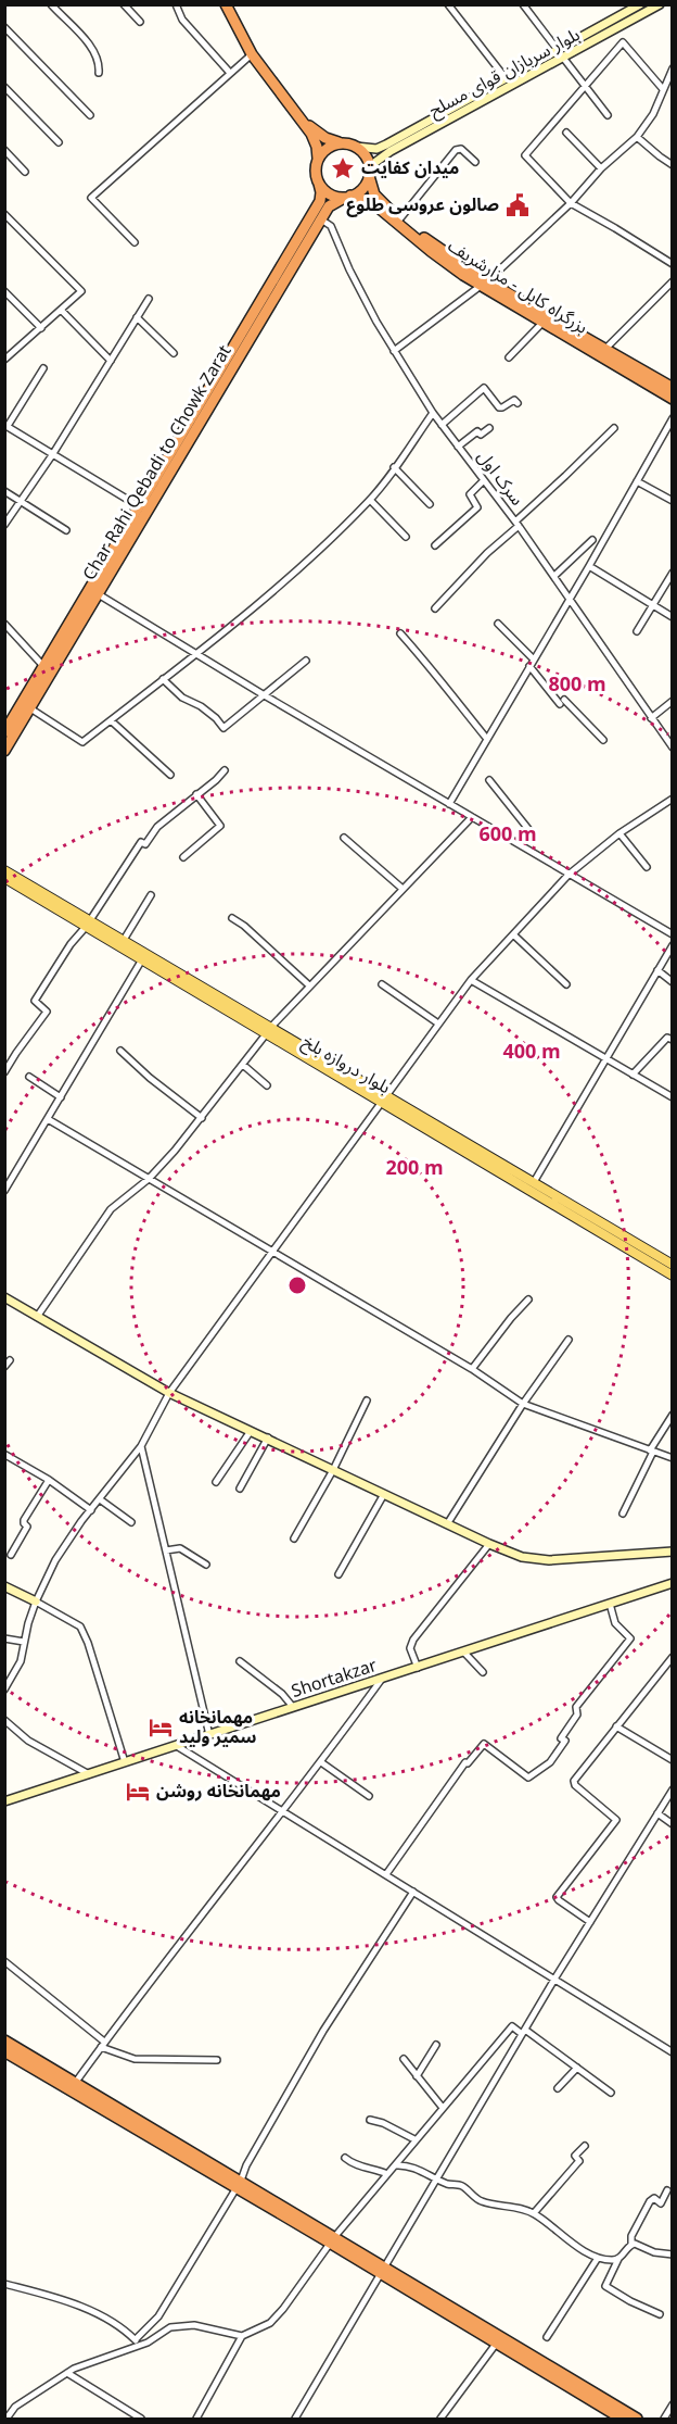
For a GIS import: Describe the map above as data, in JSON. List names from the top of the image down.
{
  "streets": {
    "highway": ["بزرگراه کابل - مزارشریف", "Char Rahi Qebadi to Chowk Zarat"],
    "main road": ["بلوار دروازه بلخ"],
    "street": ["بلوار سربازان قوای مسلح", "سرک اول", "Shortakzar"]
  },
  "crossings": [
    ["بلوار سربازان قوای مسلح", "بزرگراه کابل - مزارشریف"],
    ["بلوار سربازان قوای مسلح", "Char Rahi Qebadi to Chowk Zarat"],
    ["بزرگراه کابل - مزارشریف", "Char Rahi Qebadi to Chowk Zarat"],
    ["Char Rahi Qebadi to Chowk Zarat", "سرک اول"]
  ],
  "places": {
    "place": ["میدان کفایت"],
    "public building": ["صالون عروسی طلوع"],
    "hotel": ["مهمانخانه سمیر ولید", "مهمانخانه روشن"]
  },
  "rings": [
    "800 m",
    "600 m",
    "400 m",
    "200 m"
  ]
}
